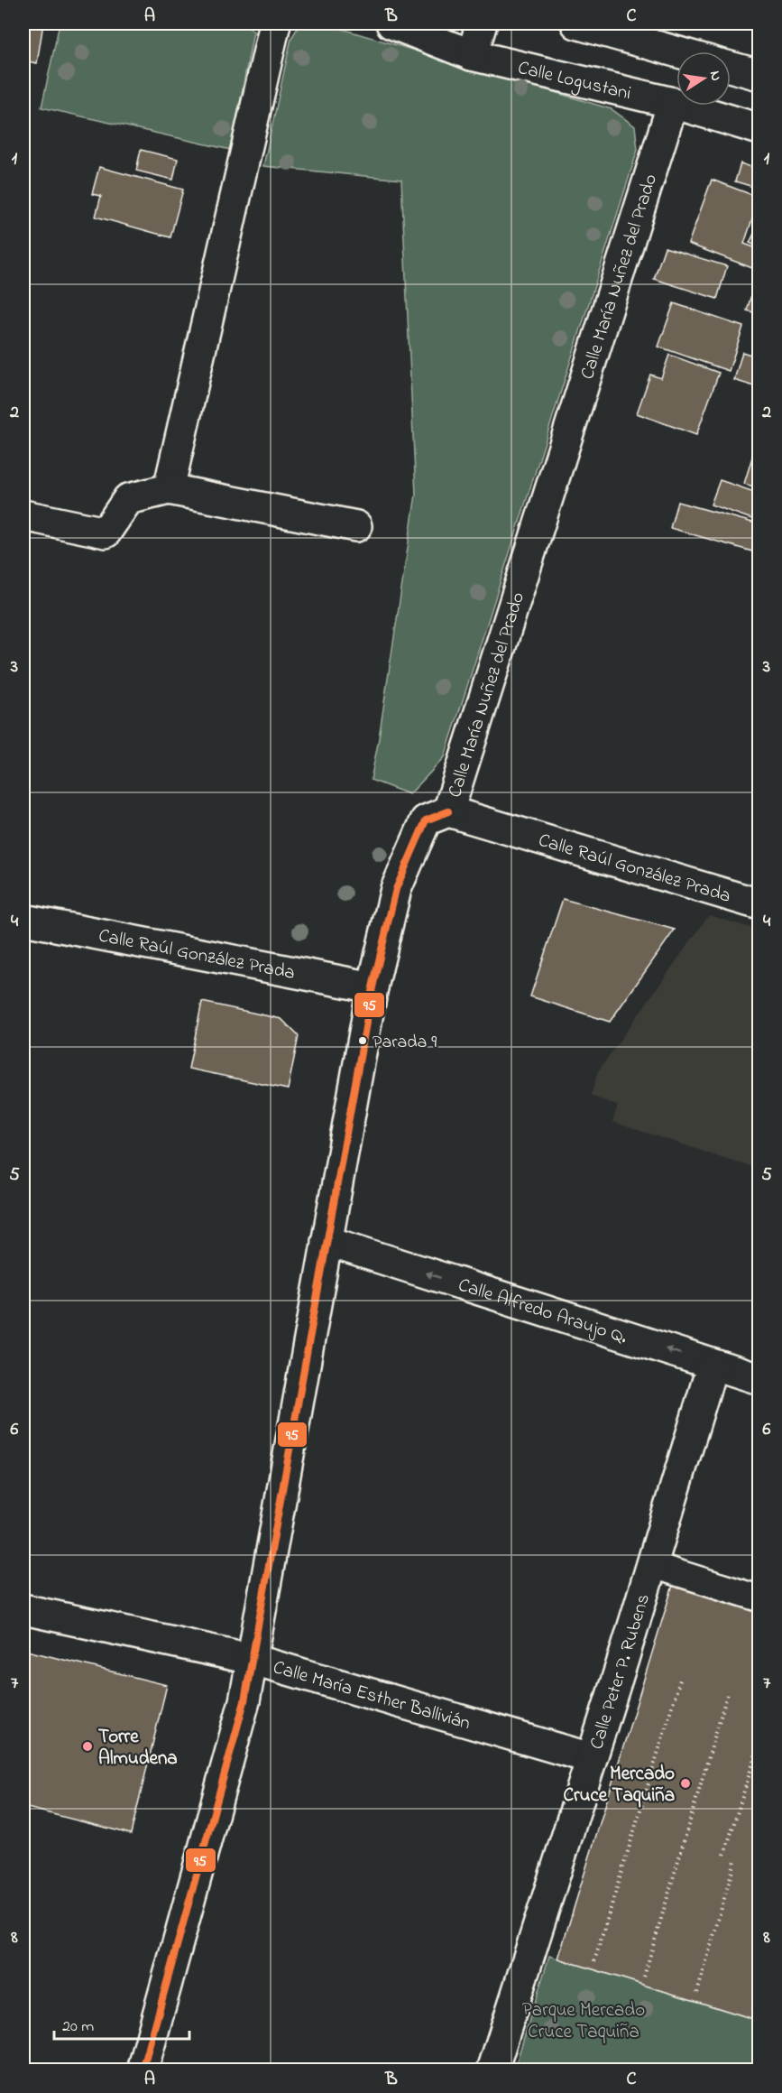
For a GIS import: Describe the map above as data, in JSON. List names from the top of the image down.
{
  "streets": {
    "street": [
      "Calle Logustani",
      "Calle María Nuñez del Prado",
      "Calle Raúl González Prada",
      "Calle Alfredo Araujo Q.",
      "Calle Peter P. Rubens",
      "Calle María Esther Ballivián"
    ]
  },
  "crossings": [
    ["Calle Logustani", "Calle María Nuñez del Prado"],
    ["Calle María Nuñez del Prado", "Calle Raúl González Prada"],
    ["Calle María Nuñez del Prado", "Calle Alfredo Araujo Q."],
    ["Calle María Nuñez del Prado", "Calle María Esther Ballivián"],
    ["Calle Alfredo Araujo Q.", "Calle Peter P. Rubens"],
    ["Calle Peter P. Rubens", "Calle María Esther Ballivián"]
  ],
  "one_way": ["Calle Alfredo Araujo Q."],
  "parks": ["Parque Mercado Cruce Taquiña"],
  "places": ["Parada 9", "Torre Almudena", "Mercado Cruce Taquiña"],
  "lines": ["transit line 95"],
  "scale_bar": "20 m",
  "north": "right",
  "grid": {
    "columns": ["A", "B", "C"],
    "rows": [
      "1",
      "2",
      "3",
      "4",
      "5",
      "6",
      "7",
      "8"
    ]
  }
}
